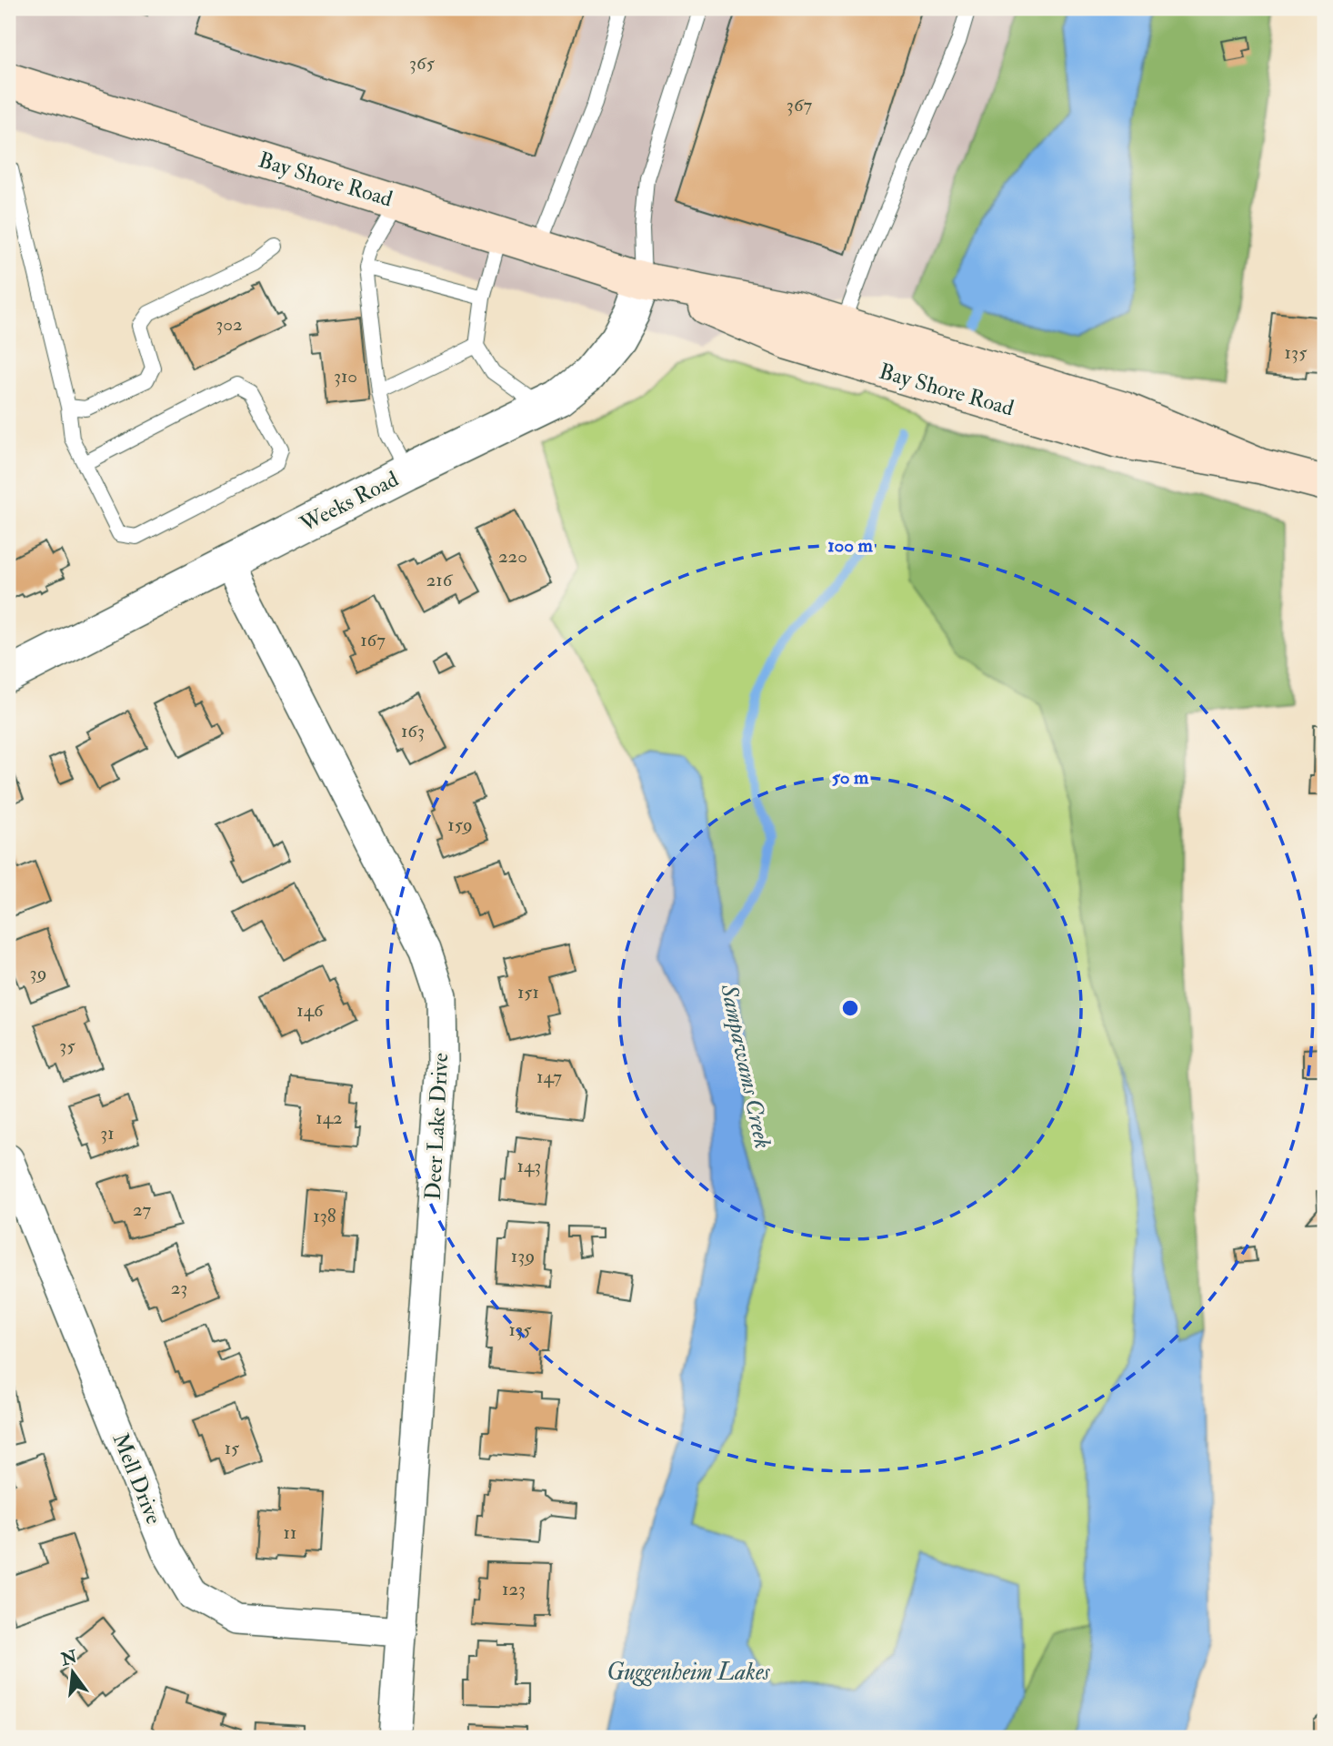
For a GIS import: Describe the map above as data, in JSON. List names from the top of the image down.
{
  "streets": {
    "main road": ["Bay Shore Road"],
    "street": ["Weeks Road", "Deer Lake Drive", "Mell Drive"]
  },
  "crossings": [
    ["Bay Shore Road", "Weeks Road"],
    ["Weeks Road", "Deer Lake Drive"],
    ["Deer Lake Drive", "Mell Drive"]
  ],
  "water": ["Sampawams Creek", "Guggenheim Lakes"],
  "house_numbers": [
    "365",
    "367",
    "302",
    "135",
    "310",
    "220",
    "216",
    "167",
    "163",
    "159",
    "39",
    "151",
    "146",
    "35",
    "147",
    "142",
    "31",
    "143",
    "27",
    "138",
    "139",
    "23",
    "135",
    "15",
    "11",
    "123"
  ],
  "north": "top",
  "rings": ["100 m", "50 m"]
}
